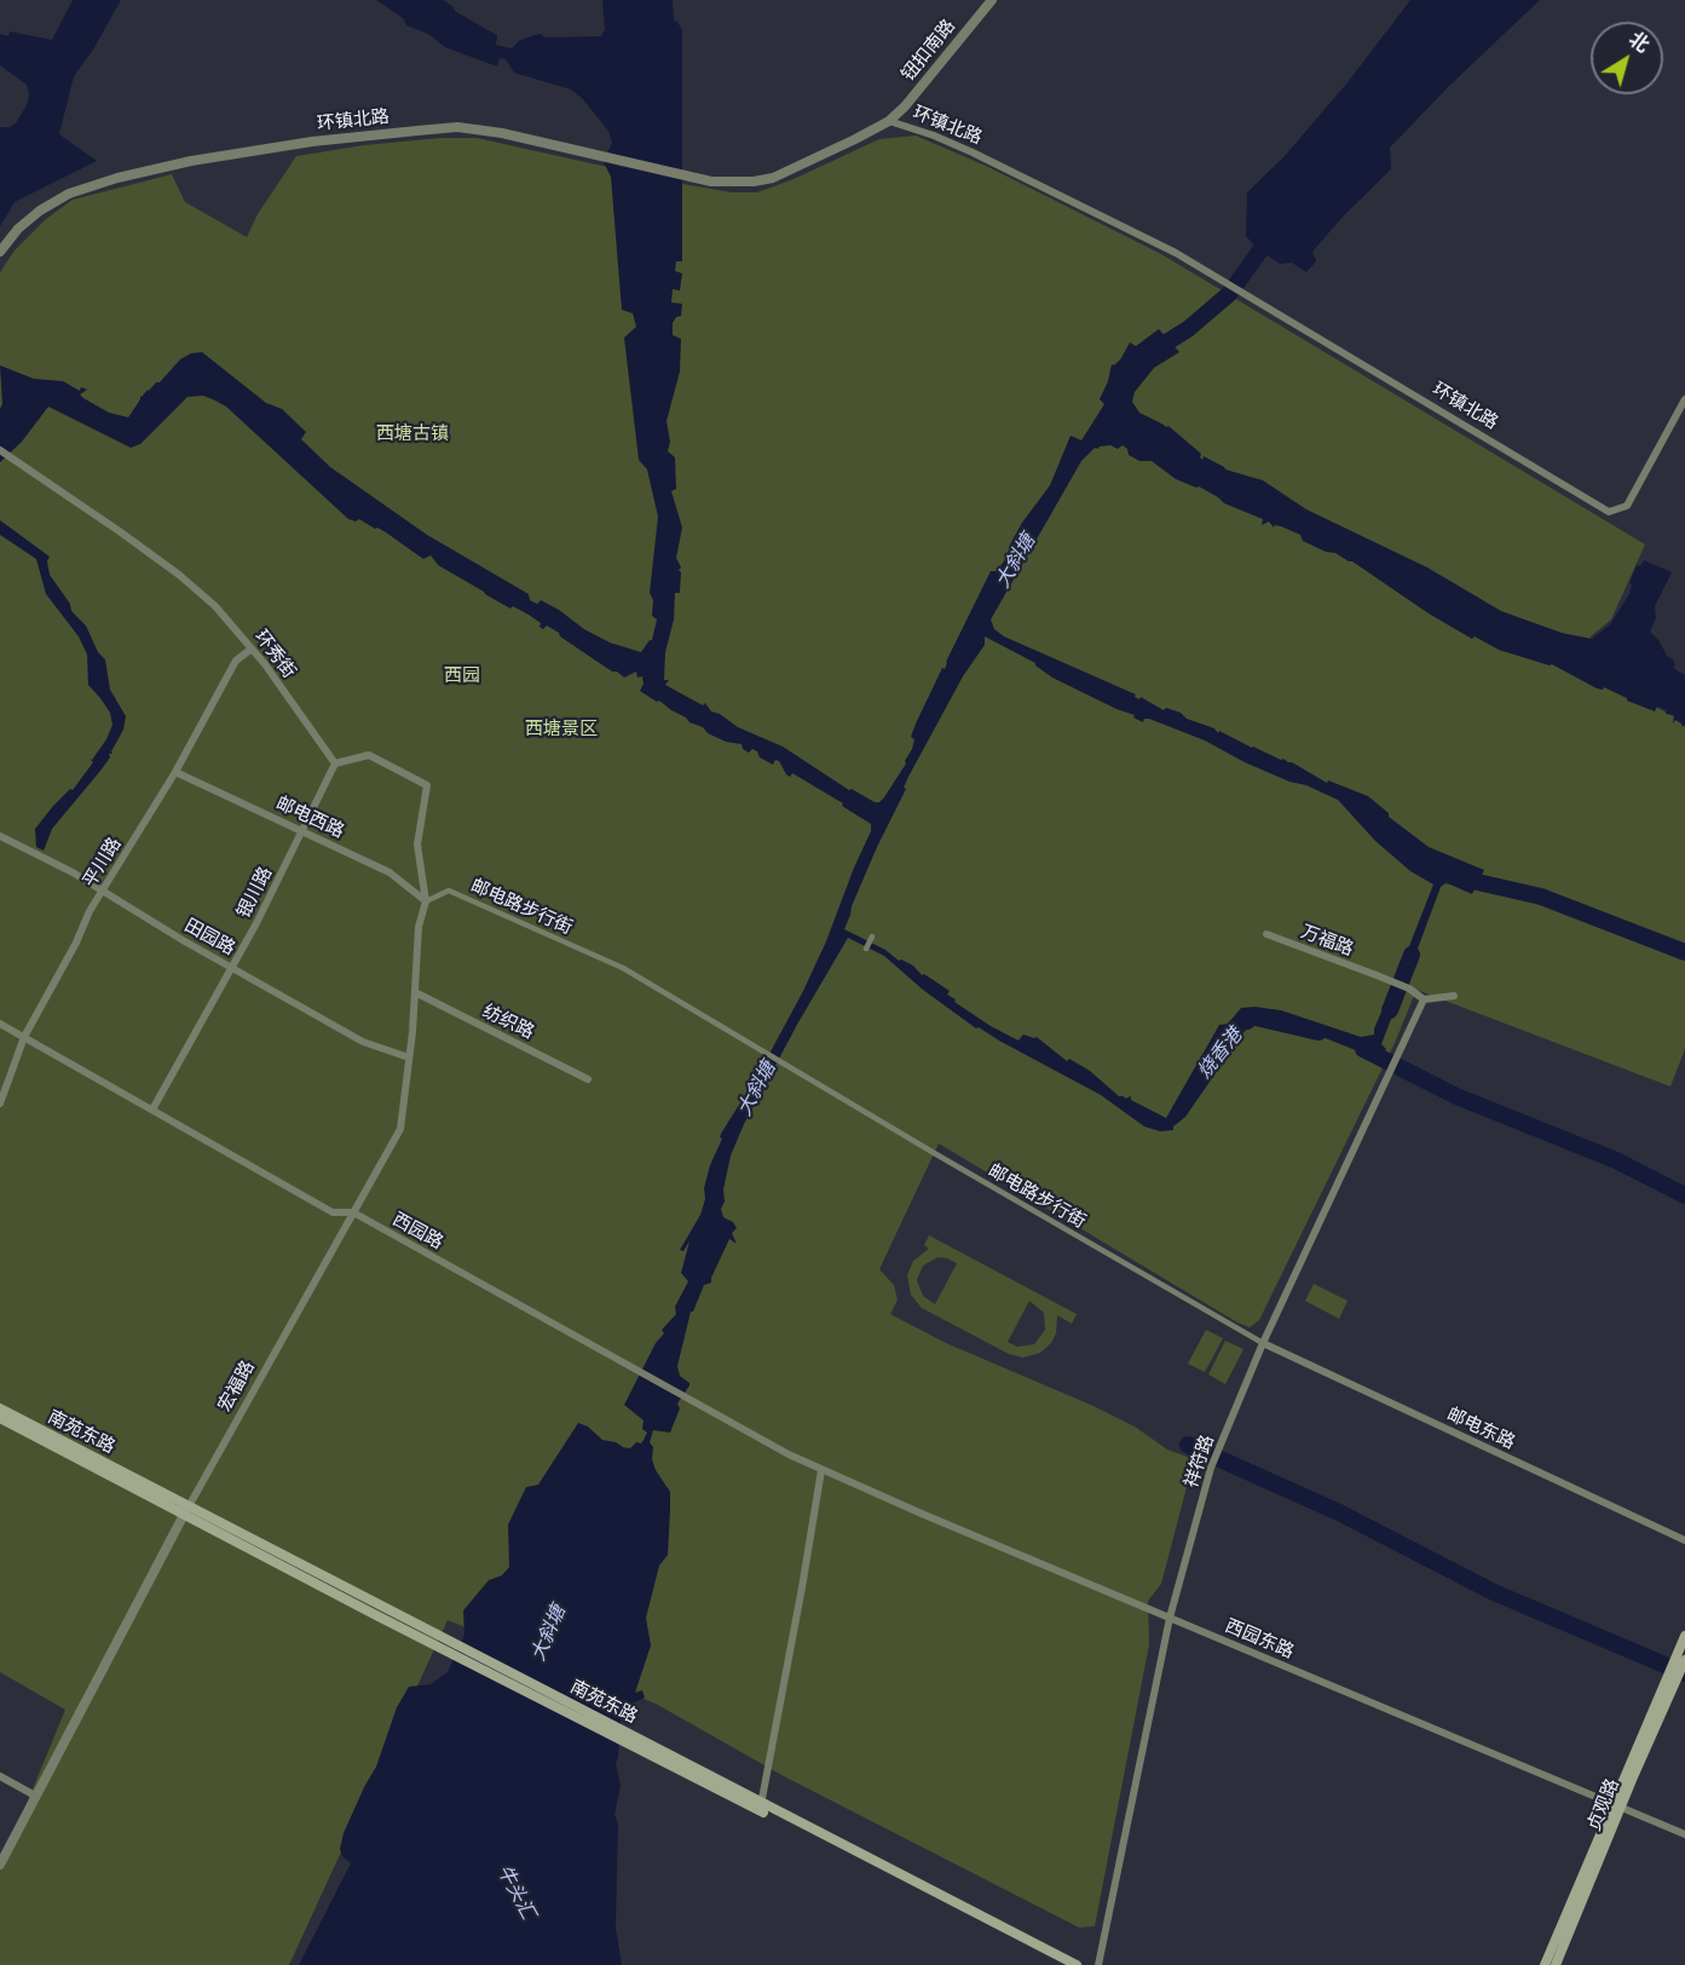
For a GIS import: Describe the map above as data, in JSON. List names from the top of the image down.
{
  "streets": {
    "main road": ["南苑东路", "贞观路"],
    "street": [
      "钮扣南路",
      "环镇北路",
      "环秀街",
      "邮电西路",
      "平川路",
      "银川路",
      "邮电路步行街",
      "田园路",
      "万福路",
      "纺织路",
      "西园路",
      "宏福路",
      "邮电东路",
      "祥符路",
      "西园东路"
    ]
  },
  "crossings": [
    ["钮扣南路", "环镇北路"],
    ["环秀街", "平川路"],
    ["环秀街", "银川路"],
    ["邮电西路", "平川路"],
    ["邮电西路", "银川路"],
    ["邮电西路", "邮电路步行街"],
    ["邮电西路", "宏福路"],
    ["平川路", "田园路"],
    ["平川路", "西园路"],
    ["银川路", "田园路"],
    ["银川路", "西园路"],
    ["邮电路步行街", "宏福路"],
    ["邮电路步行街", "邮电东路"],
    ["邮电路步行街", "祥符路"],
    ["田园路", "宏福路"],
    ["万福路", "祥符路"],
    ["纺织路", "宏福路"],
    ["西园路", "宏福路"],
    ["西园路", "西园东路"],
    ["宏福路", "南苑东路"],
    ["邮电东路", "祥符路"],
    ["祥符路", "西园东路"],
    ["西园东路", "贞观路"]
  ],
  "water": ["大斜塘", "烧香港", "牛头汇"],
  "parks": ["西塘古镇", "西园", "西塘景区"],
  "north": "top right"
}
